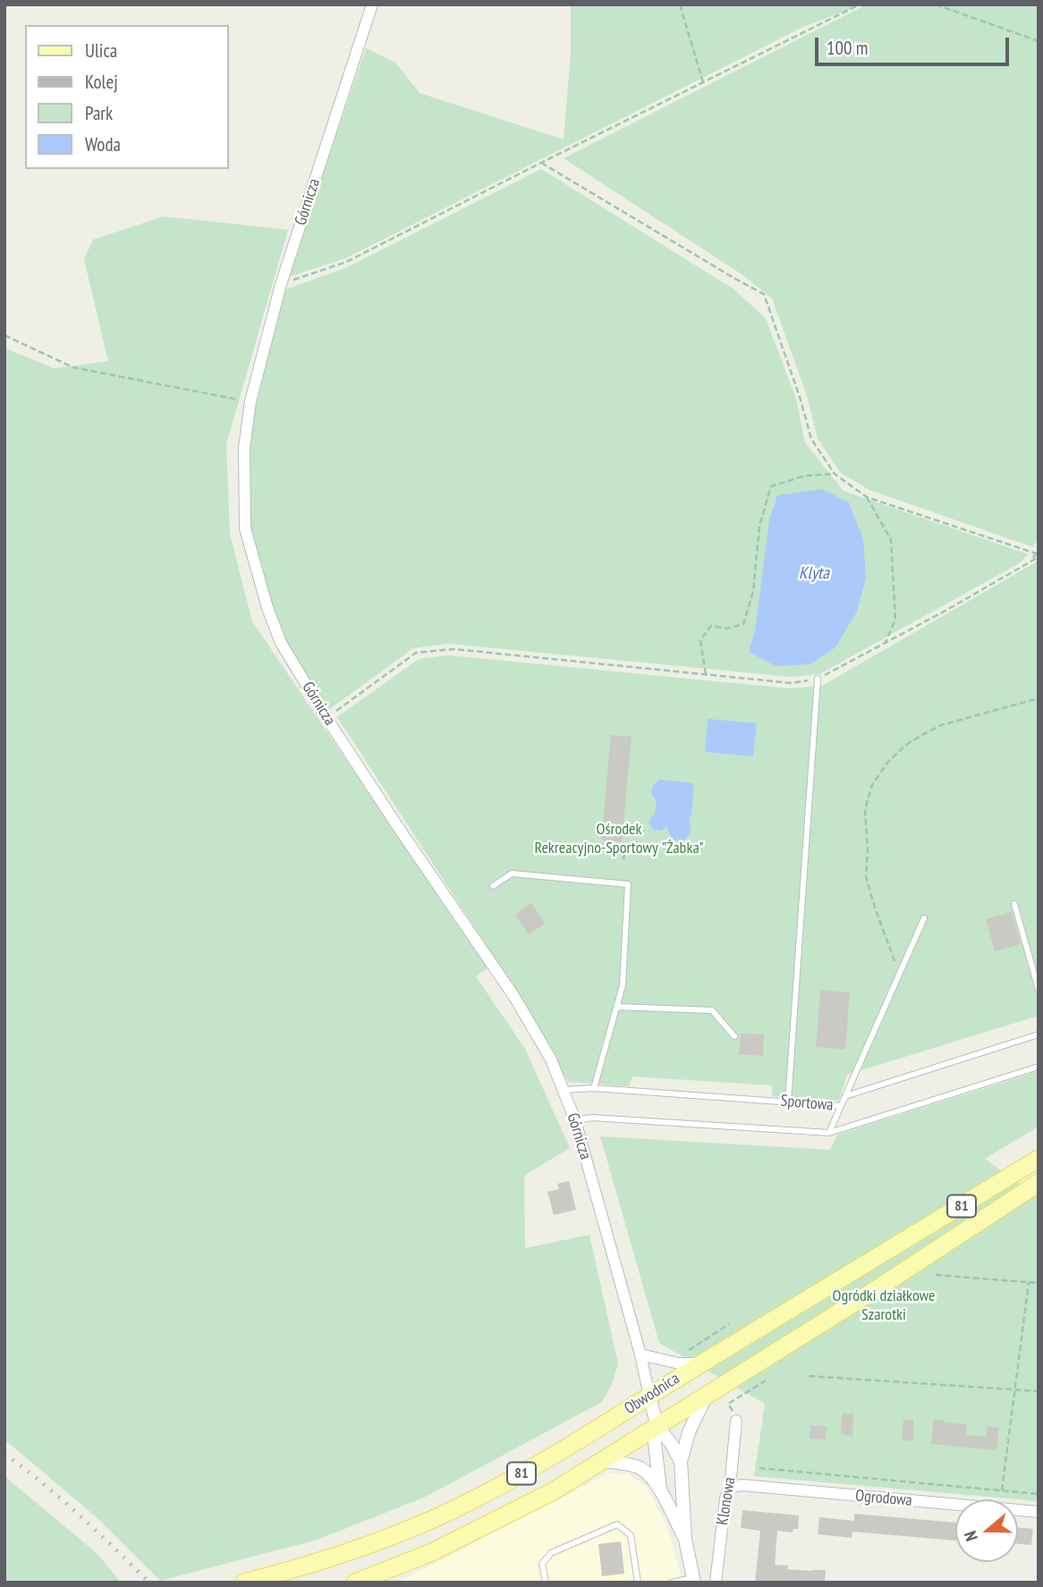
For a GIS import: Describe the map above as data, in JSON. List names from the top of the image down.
{
  "streets": {
    "main road": ["81", "Obwodnica"],
    "street": ["Górnicza", "Ogrodowa", "Klonowa"],
    "lane": ["Sportowa"]
  },
  "crossings": [
    ["Górnicza", "Sportowa"],
    ["Górnicza", "Obwodnica"],
    ["Ogrodowa", "Klonowa"]
  ],
  "water": ["Klyta"],
  "parks": ["Ośrodek Rekreacyjno-Sportowy \"Żabka\"", "Ogródki działkowe Szarotki"],
  "legend": [
    "Ulica",
    "Kolej",
    "Park",
    "Woda"
  ],
  "scale_bar": "100 m",
  "north": "left"
}
